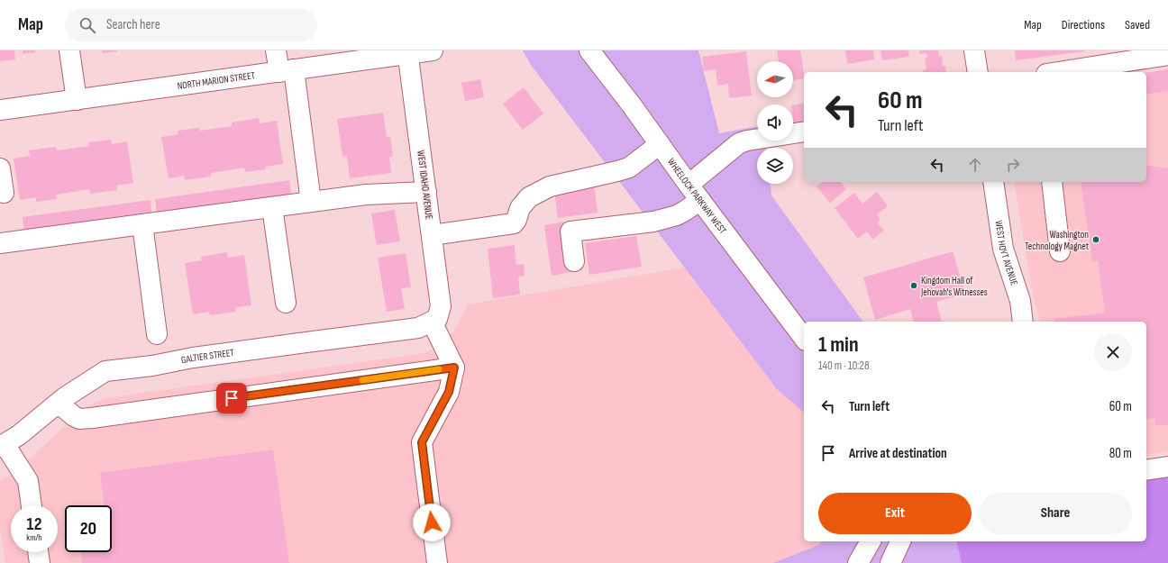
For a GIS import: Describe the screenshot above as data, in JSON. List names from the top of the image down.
{
  "streets": {
    "street": [
      "NORTH MARION STREET",
      "WEST IDAHO AVENUE",
      "WHEELOCK PARKWAY WEST",
      "WEST HOYT AVENUE",
      "GALTIER STREET"
    ]
  },
  "crossings": [
    ["NORTH MARION STREET", "WEST IDAHO AVENUE"],
    ["WEST IDAHO AVENUE", "GALTIER STREET"]
  ],
  "places": ["Washington Technology Magnet", "Kingdom Hall of Jehovah's Witnesses"],
  "north": "left",
  "page": {
    "header": "Map",
    "search": "Search here",
    "nav": ["Map", "Directions", "Saved"],
    "turn": ["60 m", "Turn left"],
    "heading": ["1 min", "140 m · 10:28"],
    "list": [
      {
        "name": "Turn left",
        "value": "60 m"
      },
      {
        "name": "Arrive at destination",
        "value": "80 m"
      }
    ],
    "buttons": ["Exit", "Share"],
    "speed": "12 km/h",
    "limit": "20"
  }
}
